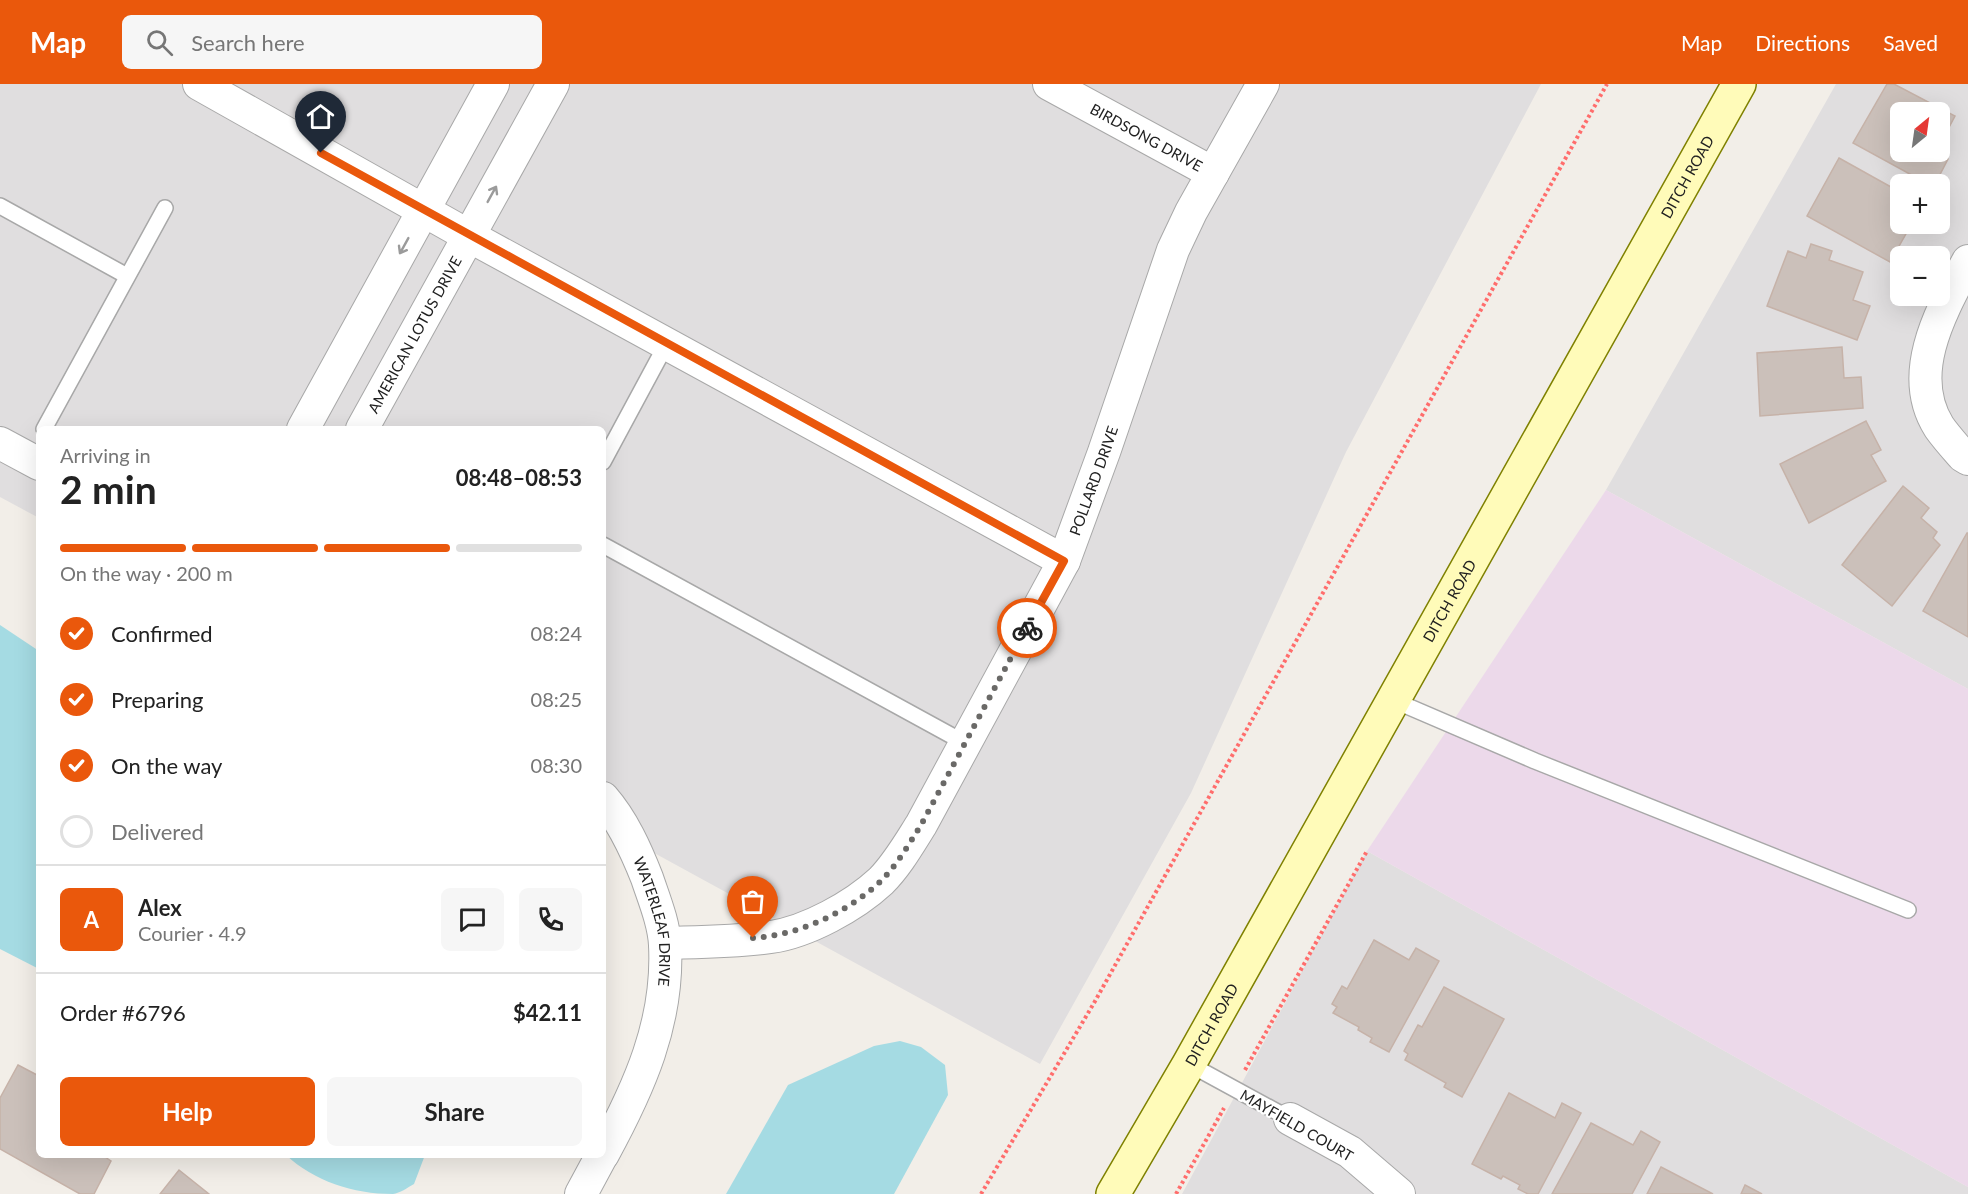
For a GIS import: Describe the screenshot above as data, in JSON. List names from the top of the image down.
{
  "streets": {
    "street": [
      "BIRDSONG DRIVE",
      "DITCH ROAD",
      "AMERICAN LOTUS DRIVE",
      "POLLARD DRIVE",
      "WATERLEAF DRIVE",
      "MAYFIELD COURT"
    ]
  },
  "crossings": [
    ["BIRDSONG DRIVE", "POLLARD DRIVE"],
    ["DITCH ROAD", "MAYFIELD COURT"],
    ["POLLARD DRIVE", "WATERLEAF DRIVE"]
  ],
  "north": "top right",
  "page": {
    "header": "Map",
    "search": "Search here",
    "nav": ["Map", "Directions", "Saved"],
    "map_buttons": ["+", "−"],
    "heading": ["2 min", "Arriving in", "08:48–08:53"],
    "panel": [
      "Alex",
      "Courier · 4.9",
      "Order #6796",
      "$42.11"
    ],
    "bar": "On the way · 200 m",
    "list": [
      ["Confirmed", "08:24"],
      ["Preparing", "08:25"],
      ["On the way", "08:30"],
      "Delivered"
    ],
    "round": "A",
    "buttons": ["Help", "Share"]
  }
}
